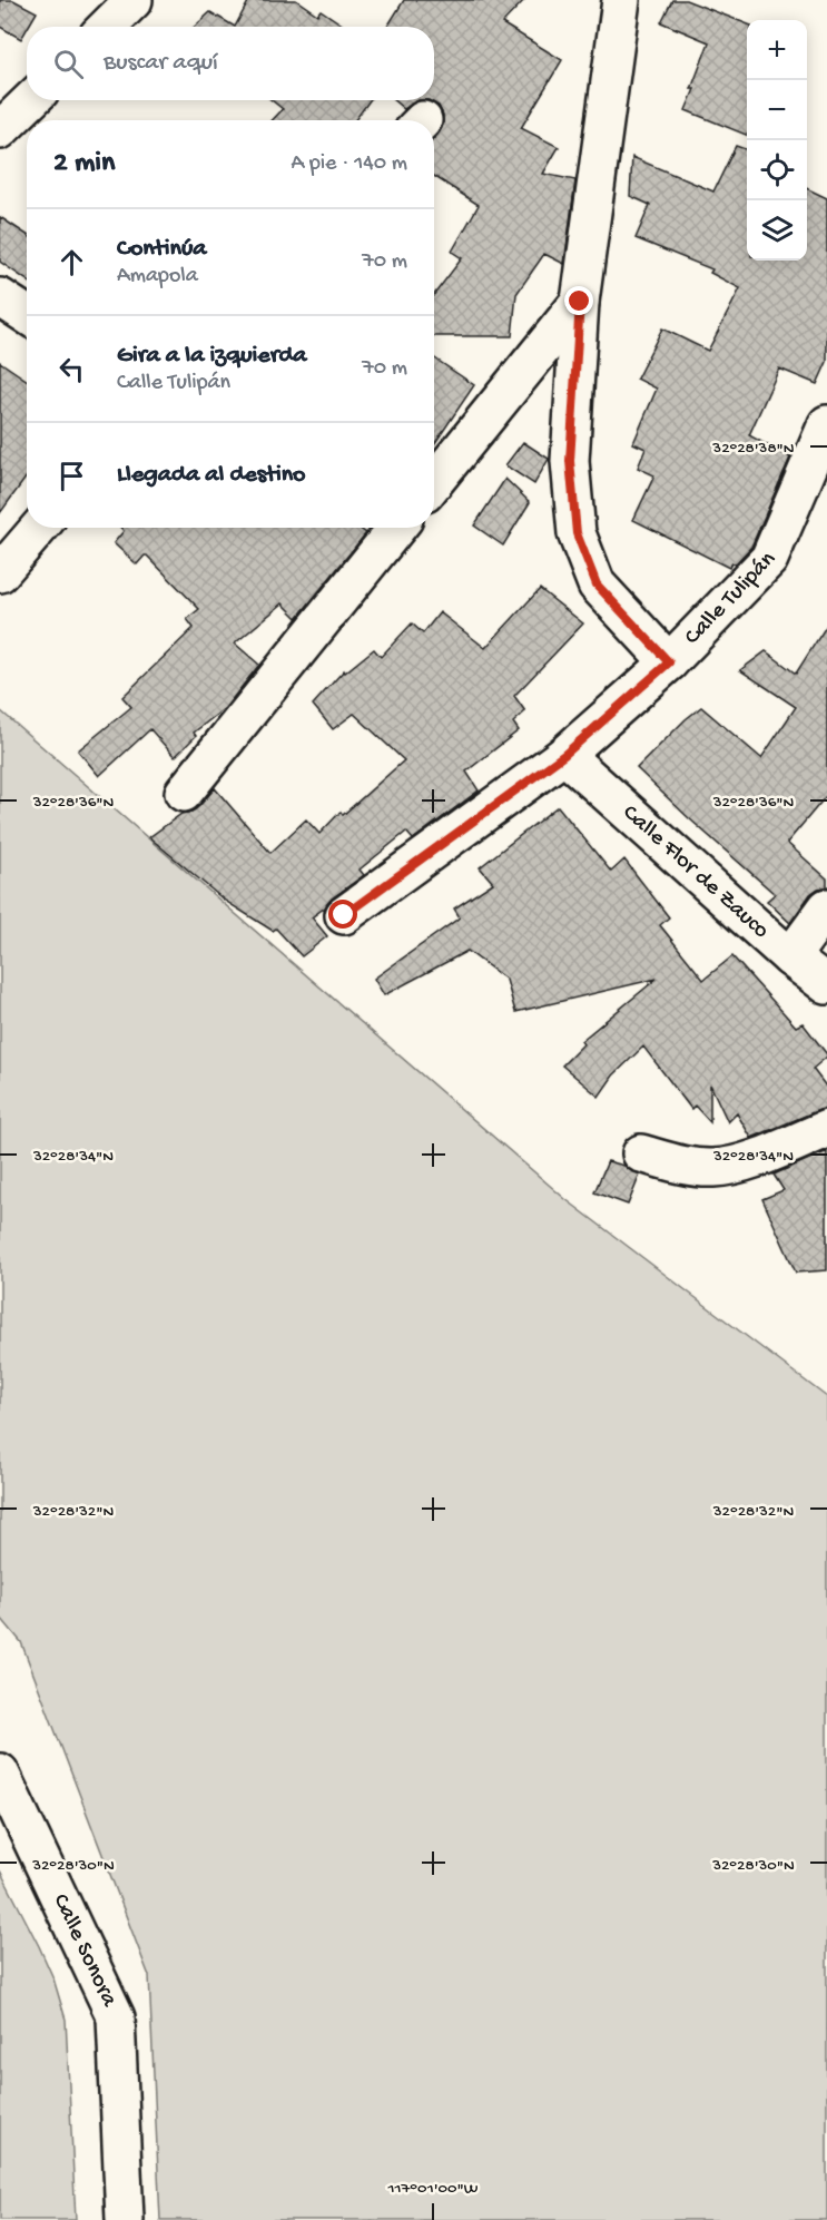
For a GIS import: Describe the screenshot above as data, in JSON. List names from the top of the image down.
{
  "streets": {
    "street": ["Calle Tulipán", "Calle Flor de Zauco", "Calle Sonora"]
  },
  "page": {
    "map_buttons": ["+", "−"],
    "search": "Buscar aquí",
    "heading": ["2 min", "A pie · 140 m"],
    "list": [
      ["Continúa", "Amapola", "70 m"],
      ["Gira a la izquierda", "Calle Tulipán", "70 m"],
      "Llegada al destino"
    ]
  },
  "coordinates": [
    "32°28'38\"N",
    "32°28'36\"N",
    "32°28'34\"N",
    "32°28'32\"N",
    "32°28'30\"N",
    "117°01'00\"W"
  ]
}
